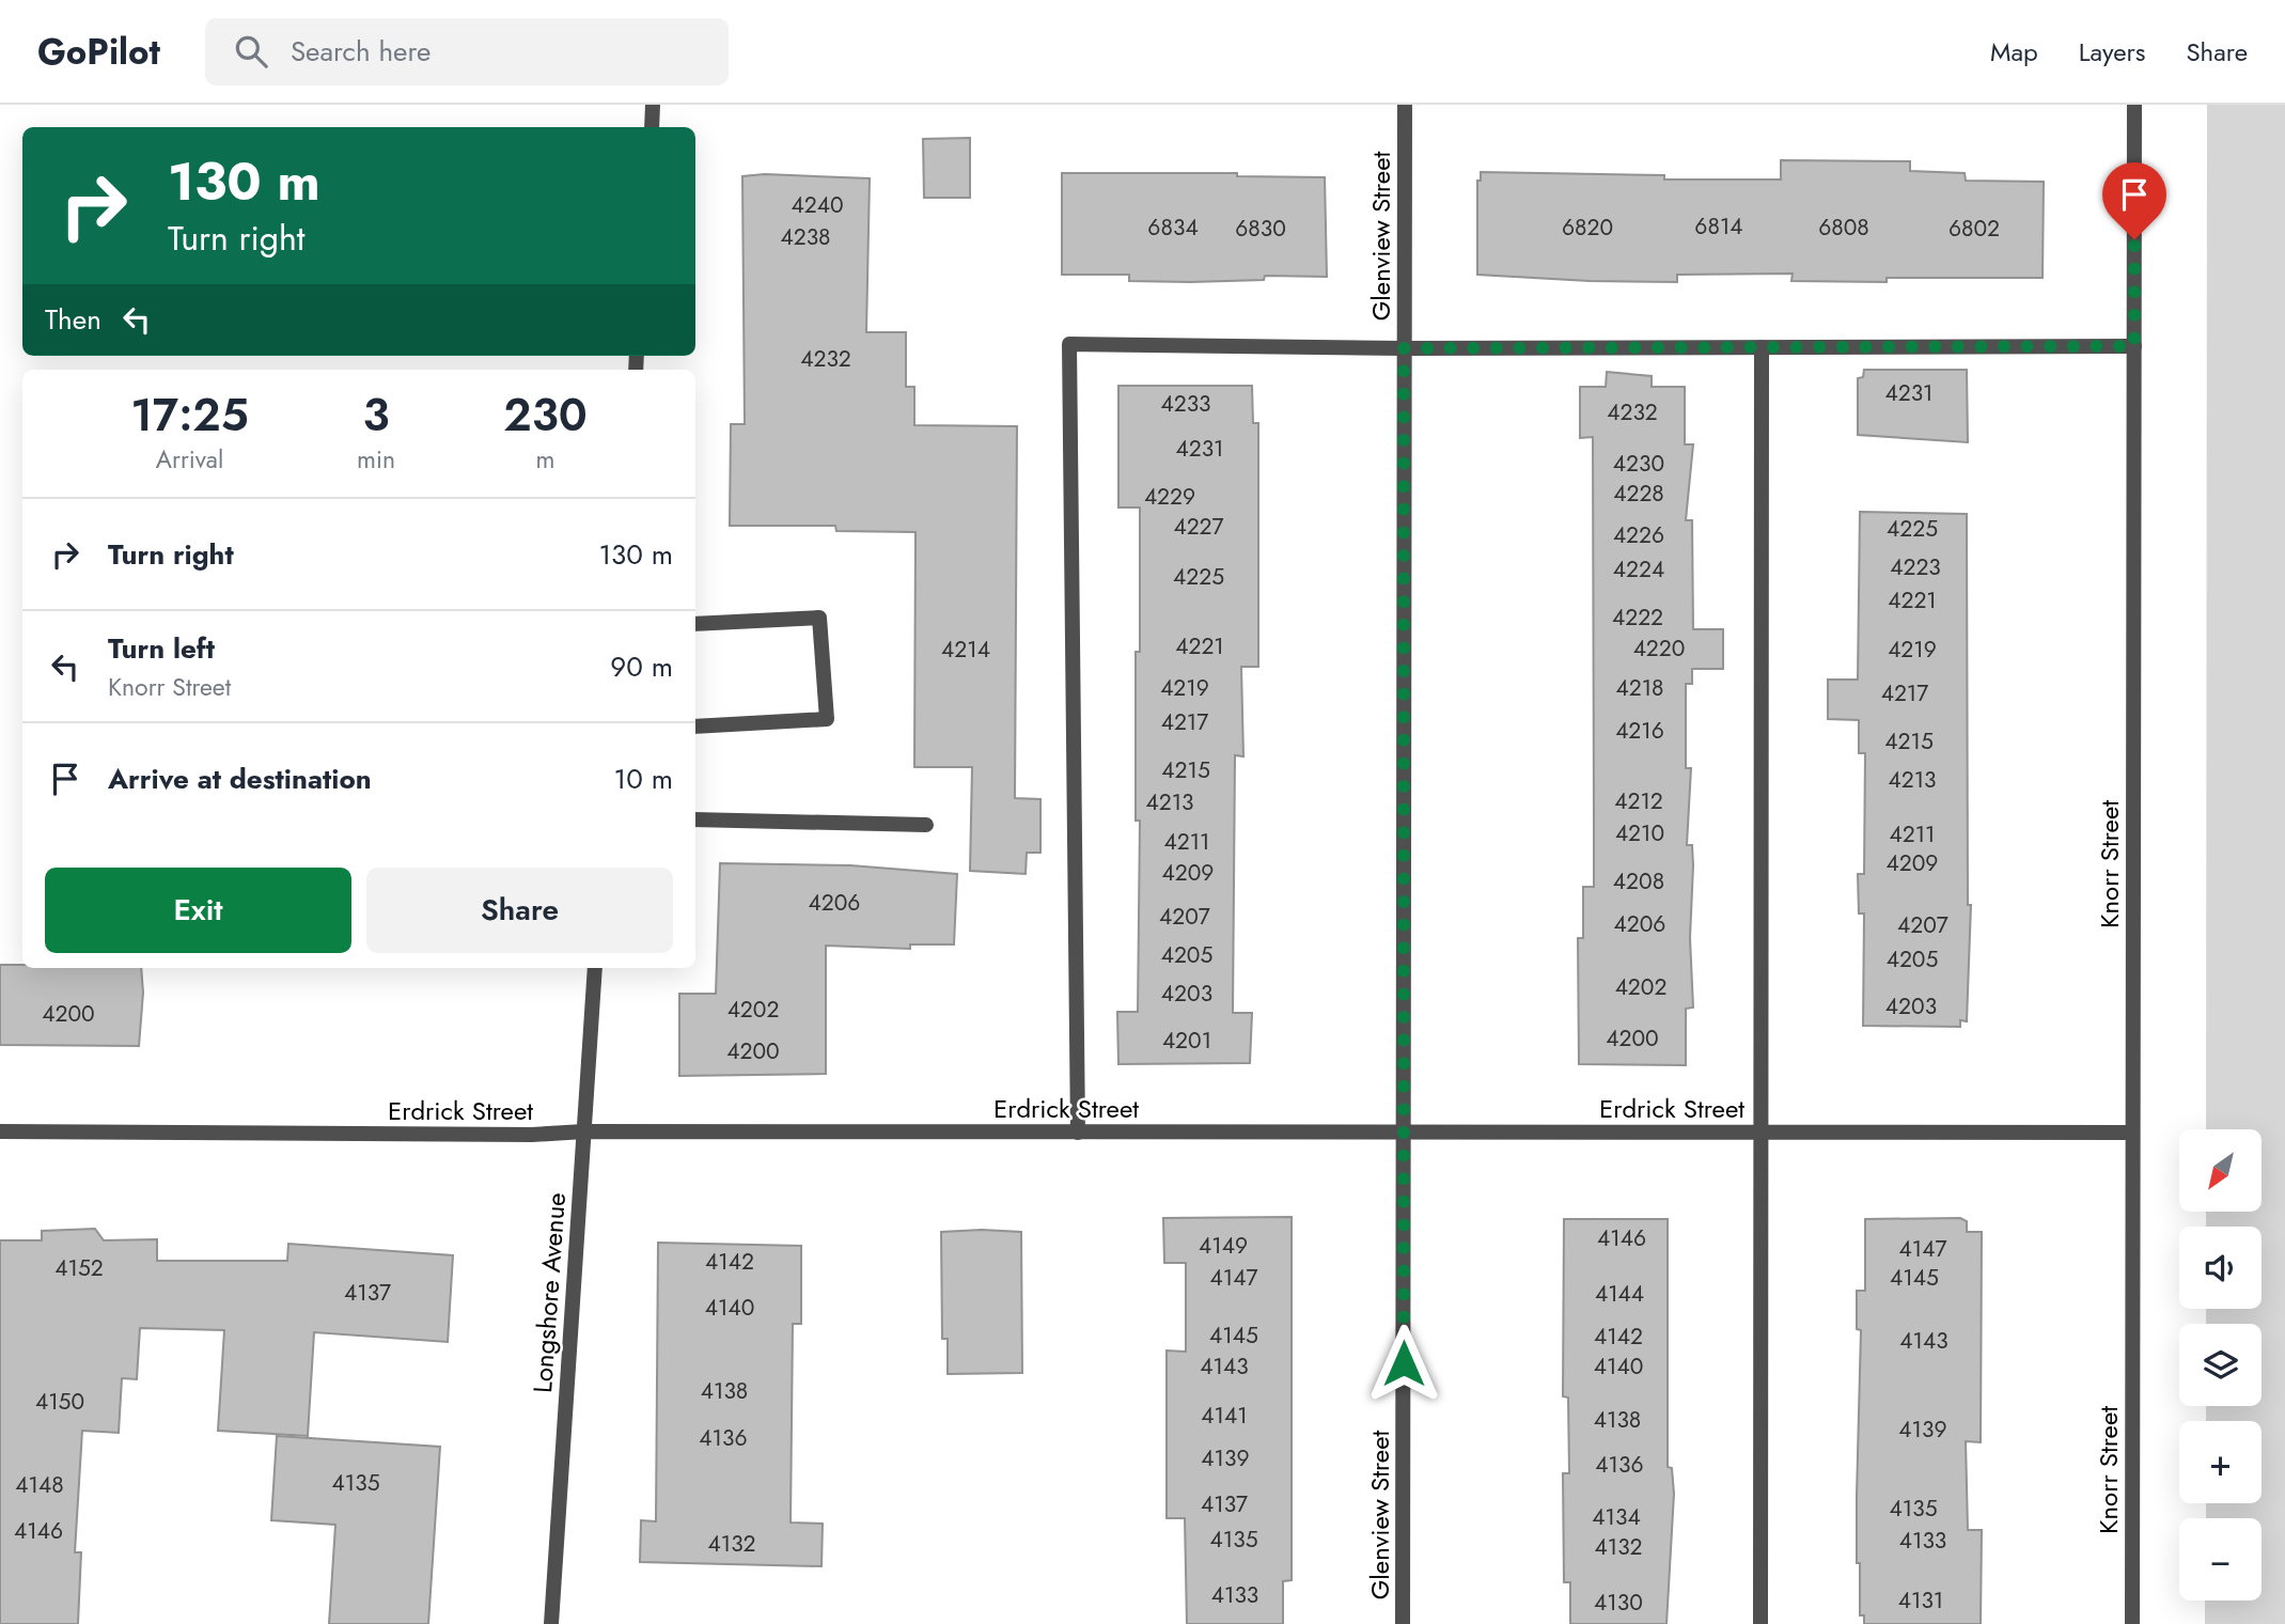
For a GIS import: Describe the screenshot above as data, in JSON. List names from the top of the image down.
{
  "streets": {
    "street": [
      "Glenview Street",
      "Knorr Street",
      "Erdrick Street",
      "Longshore Avenue"
    ]
  },
  "crossings": [
    ["Glenview Street", "Erdrick Street"],
    ["Knorr Street", "Erdrick Street"],
    ["Erdrick Street", "Longshore Avenue"]
  ],
  "house_numbers": [
    "4240",
    "6814",
    "6834",
    "6820",
    "6808",
    "6830",
    "6802",
    "4238",
    "4232",
    "4231",
    "4233",
    "4232",
    "4231",
    "4230",
    "4228",
    "4229",
    "4227",
    "4225",
    "4226",
    "4223",
    "4224",
    "4225",
    "4221",
    "4222",
    "4221",
    "4220",
    "4214",
    "4219",
    "4219",
    "4218",
    "4217",
    "4217",
    "4216",
    "4215",
    "4215",
    "4213",
    "4212",
    "4213",
    "4210",
    "4211",
    "4211",
    "4209",
    "4209",
    "4208",
    "4206",
    "4207",
    "4206",
    "4207",
    "4205",
    "4205",
    "4202",
    "4203",
    "4203",
    "4202",
    "4200",
    "4200",
    "4201",
    "4200",
    "4146",
    "4149",
    "4147",
    "4142",
    "4152",
    "4147",
    "4145",
    "4137",
    "4144",
    "4140",
    "4145",
    "4142",
    "4143",
    "4143",
    "4140",
    "4138",
    "4150",
    "4141",
    "4138",
    "4139",
    "4136",
    "4139",
    "4136",
    "4135",
    "4148",
    "4137",
    "4135",
    "4134",
    "4146",
    "4135",
    "4133",
    "4132",
    "4132",
    "4133",
    "4131",
    "4130"
  ],
  "north": "bottom left",
  "page": {
    "header": "GoPilot",
    "search": "Search here",
    "nav": ["Map", "Layers", "Share"],
    "turn": ["130 m", "Turn right"],
    "then": "Then",
    "eta": [
      "17:25",
      "Arrival",
      "3",
      "min",
      "230",
      "m"
    ],
    "list": [
      {
        "name": "Turn right",
        "value": "130 m"
      },
      {
        "name": "Turn left",
        "note": "Knorr Street",
        "value": "90 m"
      },
      {
        "name": "Arrive at destination",
        "value": "10 m"
      }
    ],
    "buttons": ["Exit", "Share"],
    "map_buttons": ["+", "−"]
  }
}
